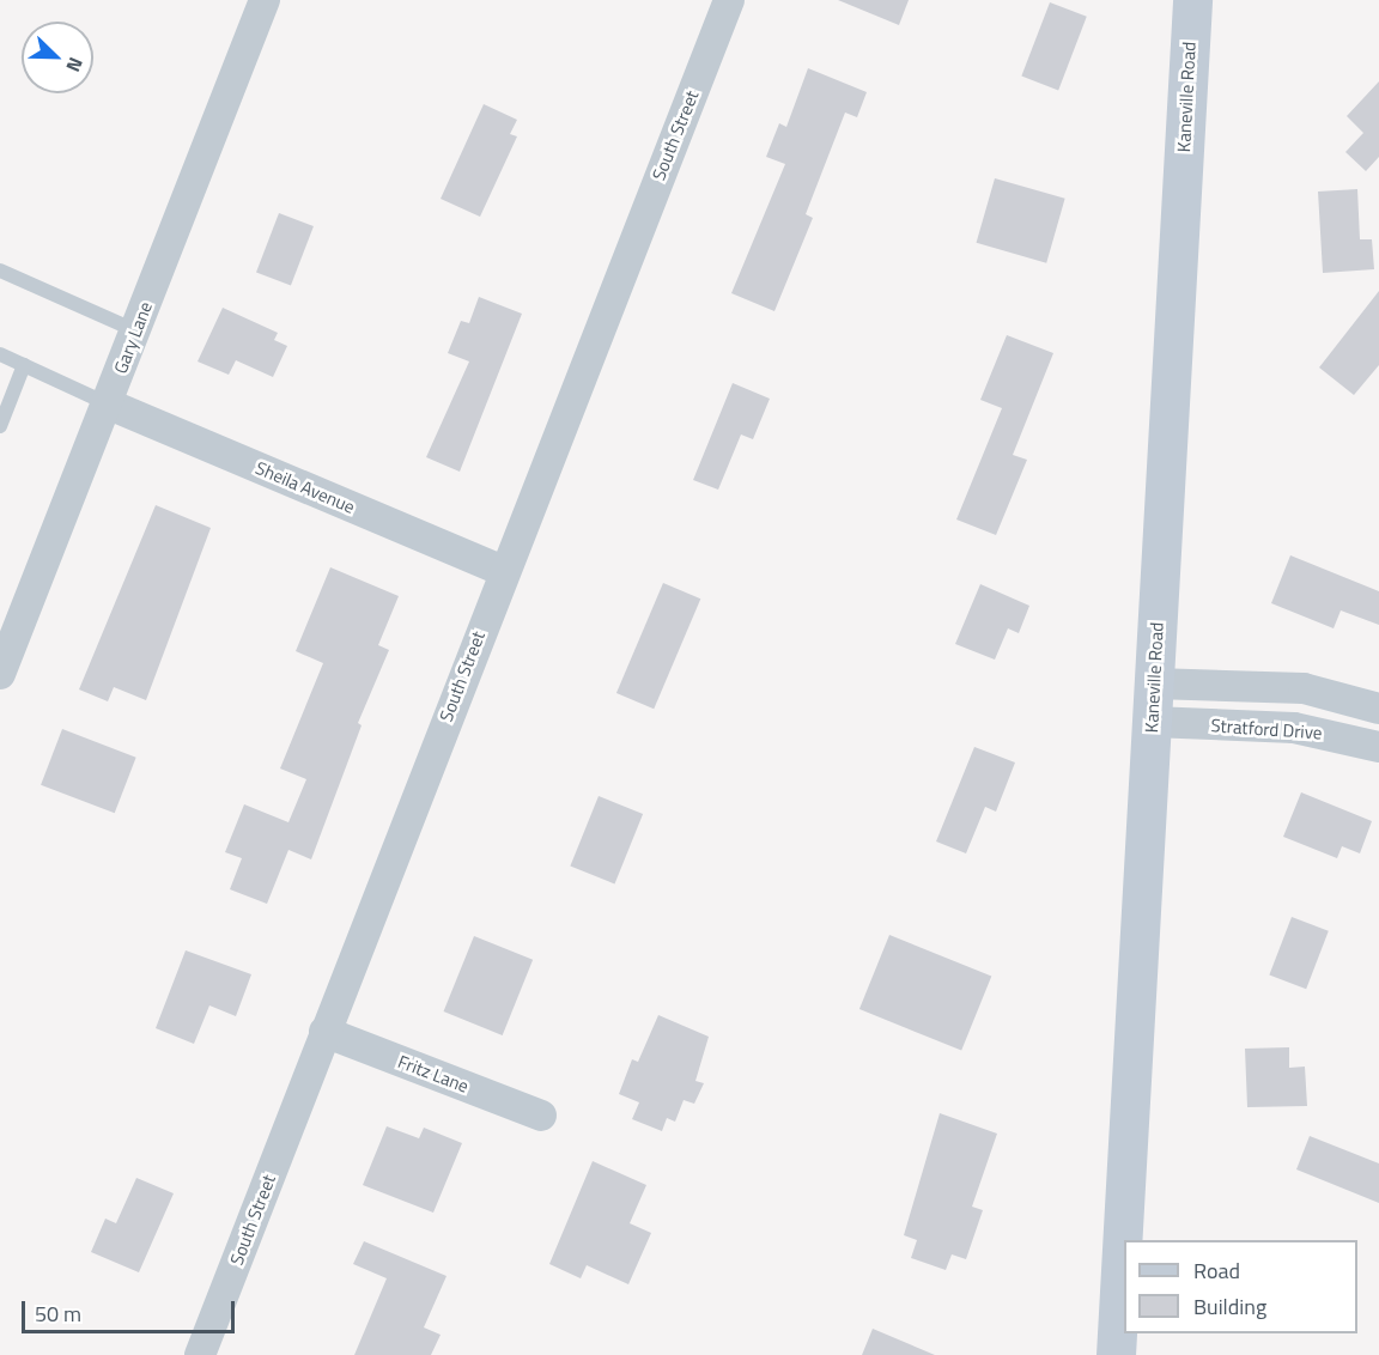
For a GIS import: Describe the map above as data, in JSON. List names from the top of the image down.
{
  "streets": {
    "main road": ["Kaneville Road"],
    "street": [
      "South Street",
      "Gary Lane",
      "Sheila Avenue",
      "Stratford Drive",
      "Fritz Lane"
    ]
  },
  "crossings": [
    ["Kaneville Road", "Stratford Drive"],
    ["South Street", "Sheila Avenue"],
    ["South Street", "Fritz Lane"],
    ["Gary Lane", "Sheila Avenue"]
  ],
  "legend": ["Road", "Building"],
  "scale_bar": "50 m",
  "north": "bottom right"
}
